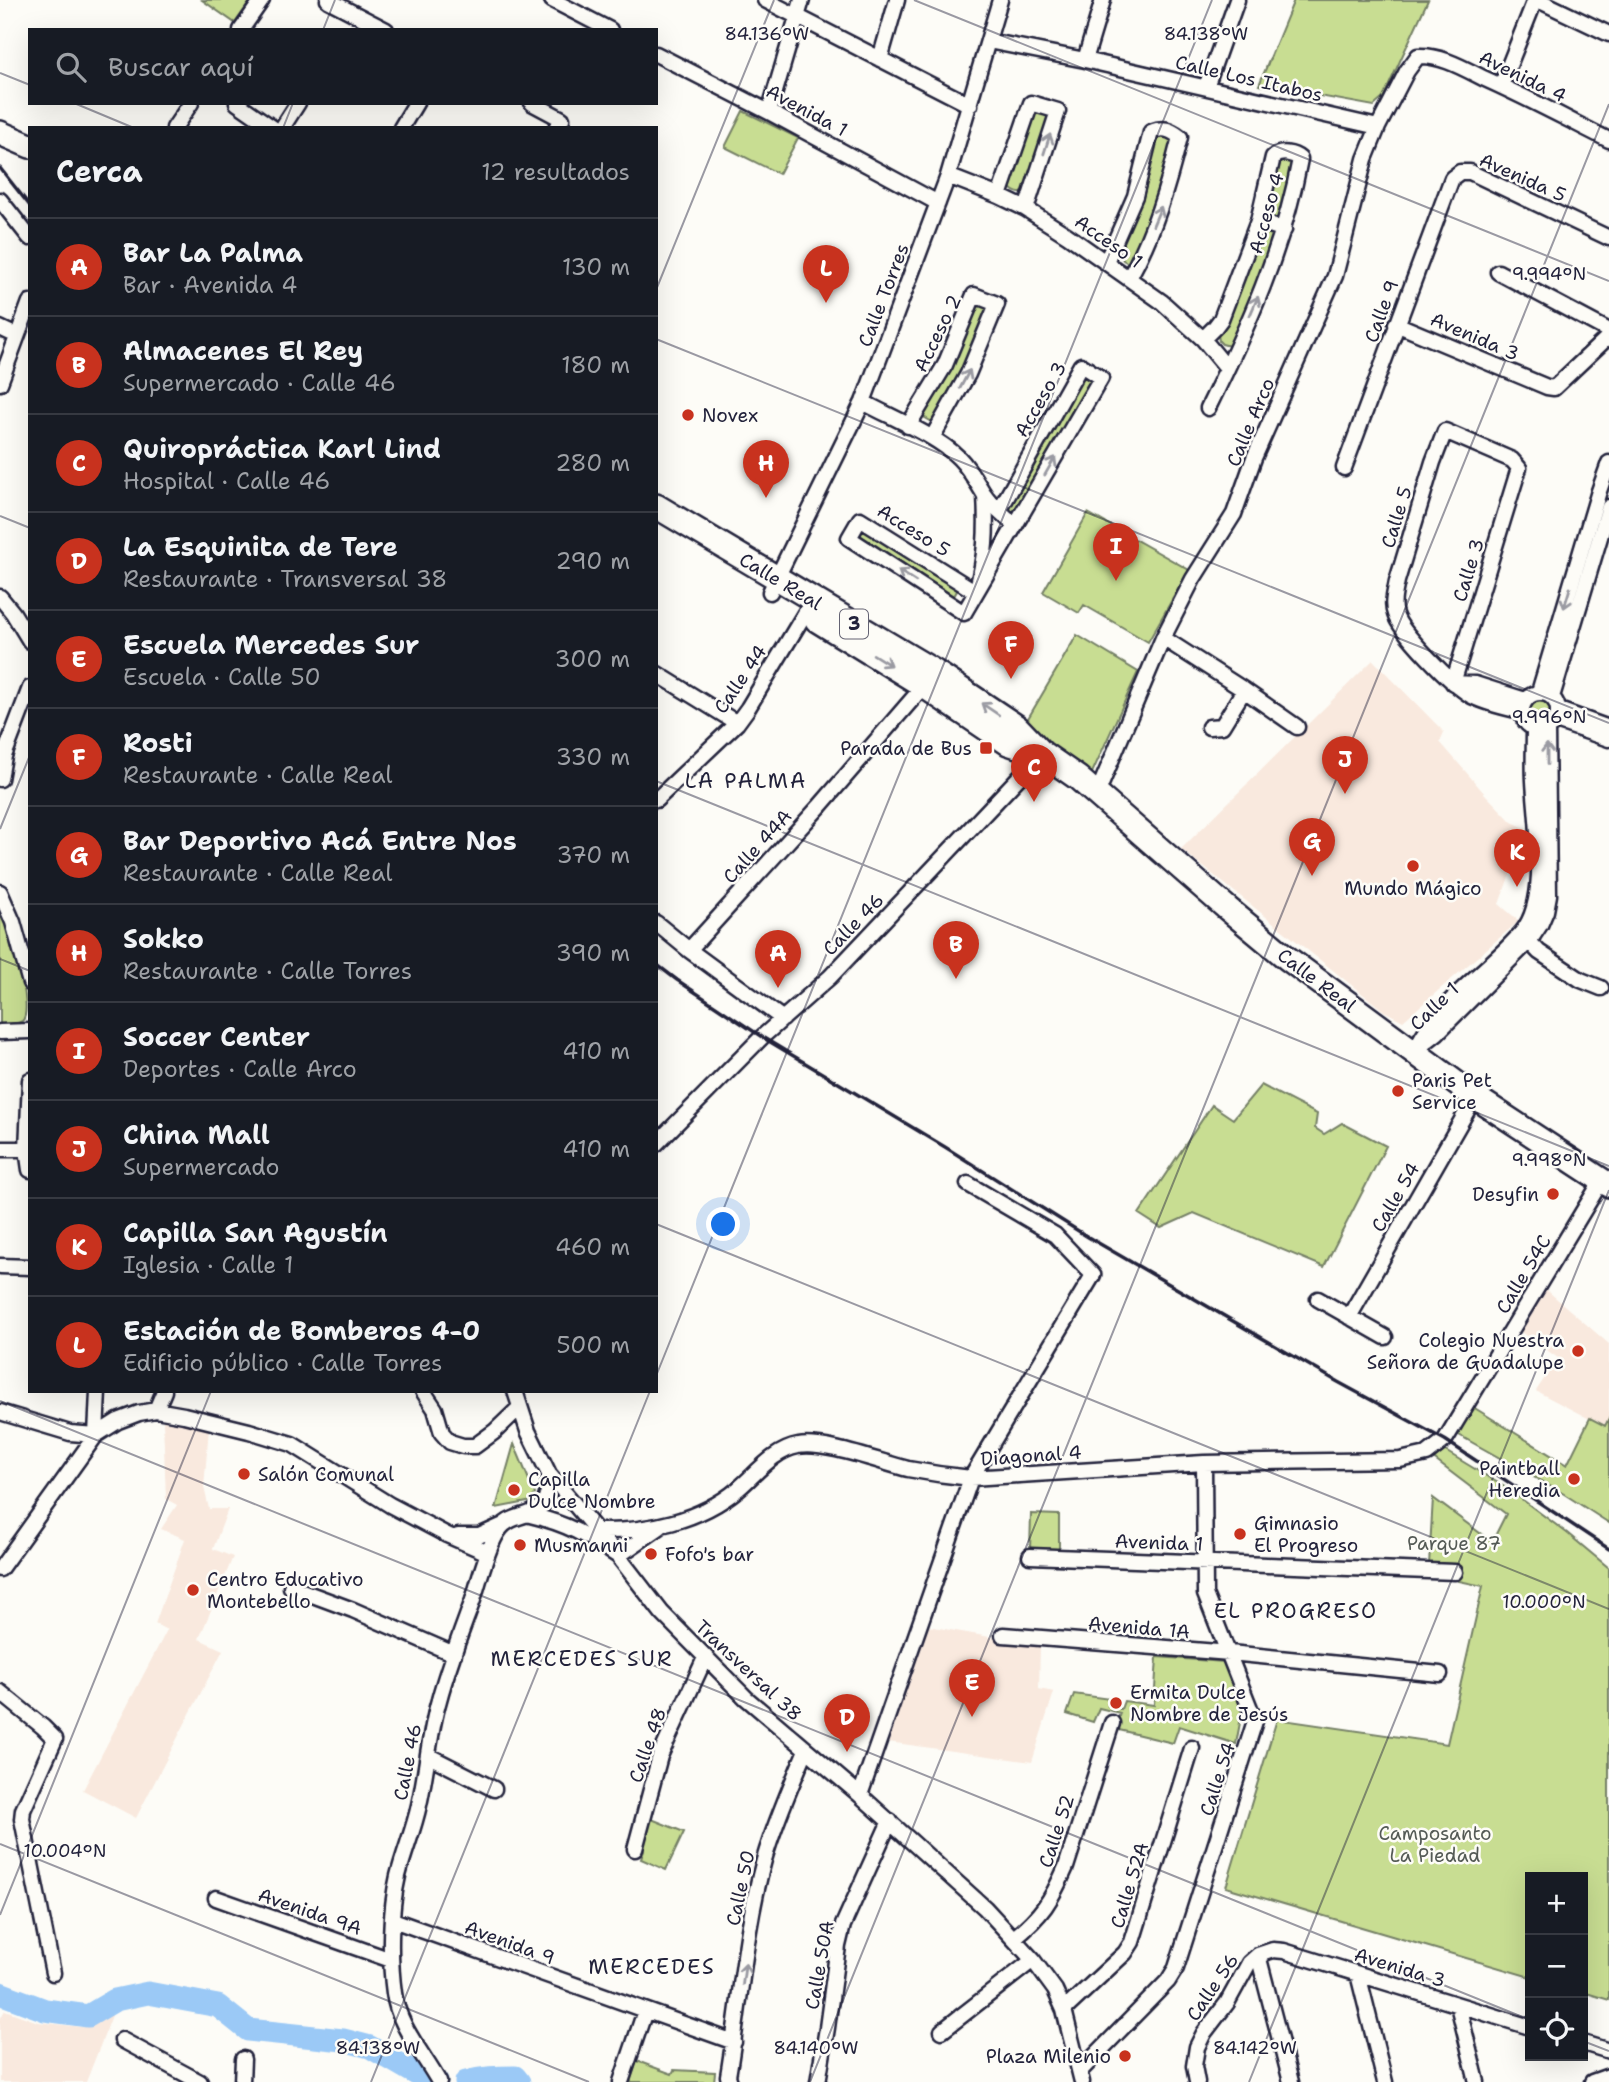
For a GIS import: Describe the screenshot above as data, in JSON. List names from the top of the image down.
{
  "streets": {
    "main road": ["Calle Real", "3"],
    "street": [
      "Avenida 4",
      "Calle Los Itabos",
      "Avenida 1",
      "Avenida 5",
      "Acceso 4",
      "Acceso 1",
      "Calle Torres",
      "Calle 9",
      "Acceso 2",
      "Avenida 3",
      "Acceso 3",
      "Calle Arco",
      "Calle 5",
      "Acceso 5",
      "Calle 3",
      "Calle 44",
      "Calle 44A",
      "Calle 46",
      "Calle 1",
      "Calle 54",
      "Calle 54C",
      "Diagonal 4",
      "Avenida 1A",
      "Transversal 38",
      "Calle 48",
      "Calle 52",
      "Calle 52A",
      "Calle 50",
      "Avenida 9A",
      "Avenida 9",
      "Calle 50A",
      "Calle 56"
    ]
  },
  "crossings": [
    ["Avenida 4", "Calle Arco"],
    ["Calle Los Itabos", "Calle Torres"],
    ["Calle Los Itabos", "Calle Arco"],
    ["Avenida 1", "Calle Torres"],
    ["Avenida 1", "Calle 54"],
    ["Avenida 5", "Calle 9"],
    ["Acceso 4", "Acceso 1"],
    ["Acceso 1", "Calle Torres"],
    ["Calle Torres", "Calle Real"],
    ["Calle 9", "Avenida 3"],
    ["Avenida 3", "Calle 56"],
    ["Calle Arco", "Calle Real"],
    ["Calle 5", "Calle 3"],
    ["Calle Real", "Calle 44"],
    ["Calle Real", "Calle 44A"],
    ["Calle Real", "Calle 46"],
    ["Calle Real", "Calle 1"],
    ["Calle Real", "Calle 54"],
    ["Calle Real", "Calle 54C"],
    ["Calle 46", "Avenida 9A"],
    ["Calle 46", "Avenida 9"],
    ["Calle 54", "Diagonal 4"],
    ["Calle 54", "Avenida 1A"],
    ["Calle 54", "Transversal 38"],
    ["Calle 54C", "Diagonal 4"],
    ["Diagonal 4", "Transversal 38"],
    ["Transversal 38", "Calle 48"],
    ["Transversal 38", "Calle 52"],
    ["Transversal 38", "Calle 52A"],
    ["Transversal 38", "Calle 50"],
    ["Transversal 38", "Calle 50A"],
    ["Calle 50", "Avenida 9"]
  ],
  "one_way": ["Calle 50"],
  "districts": [
    "LA PALMA",
    "EL PROGRESO",
    "MERCEDES SUR",
    "MERCEDES"
  ],
  "parks": ["Parque 87", "Camposanto La Piedad"],
  "places": {
    "other": [
      "Novex",
      "Mundo Mágico",
      "Paris Pet Service",
      "Desyfin",
      "Colegio Nuestra Señora de Guadalupe",
      "Salón Comunal",
      "Paintball Heredia",
      "Capilla Dulce Nombre",
      "Gimnasio El Progreso",
      "Musmanni",
      "Fofo's bar",
      "Centro Educativo Montebello",
      "Ermita Dulce Nombre de Jesús",
      "Plaza Milenio"
    ],
    "transit": ["Parada de Bus"]
  },
  "page": {
    "search": "Buscar aquí",
    "heading": ["Cerca", "12 resultados"],
    "list": [
      {
        "mark": "A",
        "name": "Bar La Palma",
        "note": "Bar · Avenida 4",
        "value": "130 m"
      },
      {
        "mark": "B",
        "name": "Almacenes El Rey",
        "note": "Supermercado · Calle 46",
        "value": "180 m"
      },
      {
        "mark": "C",
        "name": "Quiropráctica Karl Lind",
        "note": "Hospital · Calle 46",
        "value": "280 m"
      },
      {
        "mark": "D",
        "name": "La Esquinita de Tere",
        "note": "Restaurante · Transversal 38",
        "value": "290 m"
      },
      {
        "mark": "E",
        "name": "Escuela Mercedes Sur",
        "note": "Escuela · Calle 50",
        "value": "300 m"
      },
      {
        "mark": "F",
        "name": "Rosti",
        "note": "Restaurante · Calle Real",
        "value": "330 m"
      },
      {
        "mark": "G",
        "name": "Bar Deportivo Acá Entre Nos",
        "note": "Restaurante · Calle Real",
        "value": "370 m"
      },
      {
        "mark": "H",
        "name": "Sokko",
        "note": "Restaurante · Calle Torres",
        "value": "390 m"
      },
      {
        "mark": "I",
        "name": "Soccer Center",
        "note": "Deportes · Calle Arco",
        "value": "410 m"
      },
      {
        "mark": "J",
        "name": "China Mall",
        "note": "Supermercado",
        "value": "410 m"
      },
      {
        "mark": "K",
        "name": "Capilla San Agustín",
        "note": "Iglesia · Calle 1",
        "value": "460 m"
      },
      {
        "mark": "L",
        "name": "Estación de Bomberos 4-0",
        "note": "Edificio público · Calle Torres",
        "value": "500 m"
      }
    ],
    "pins": [
      "L",
      "H",
      "I",
      "F",
      "J",
      "C",
      "G",
      "K",
      "B",
      "A",
      "E",
      "D"
    ],
    "map_buttons": ["+", "−"]
  },
  "coordinates": [
    "84.138°W",
    "84.136°W",
    "9.994°N",
    "9.996°N",
    "9.998°N",
    "10.000°N",
    "10.004°N",
    "84.140°W",
    "84.142°W"
  ]
}
